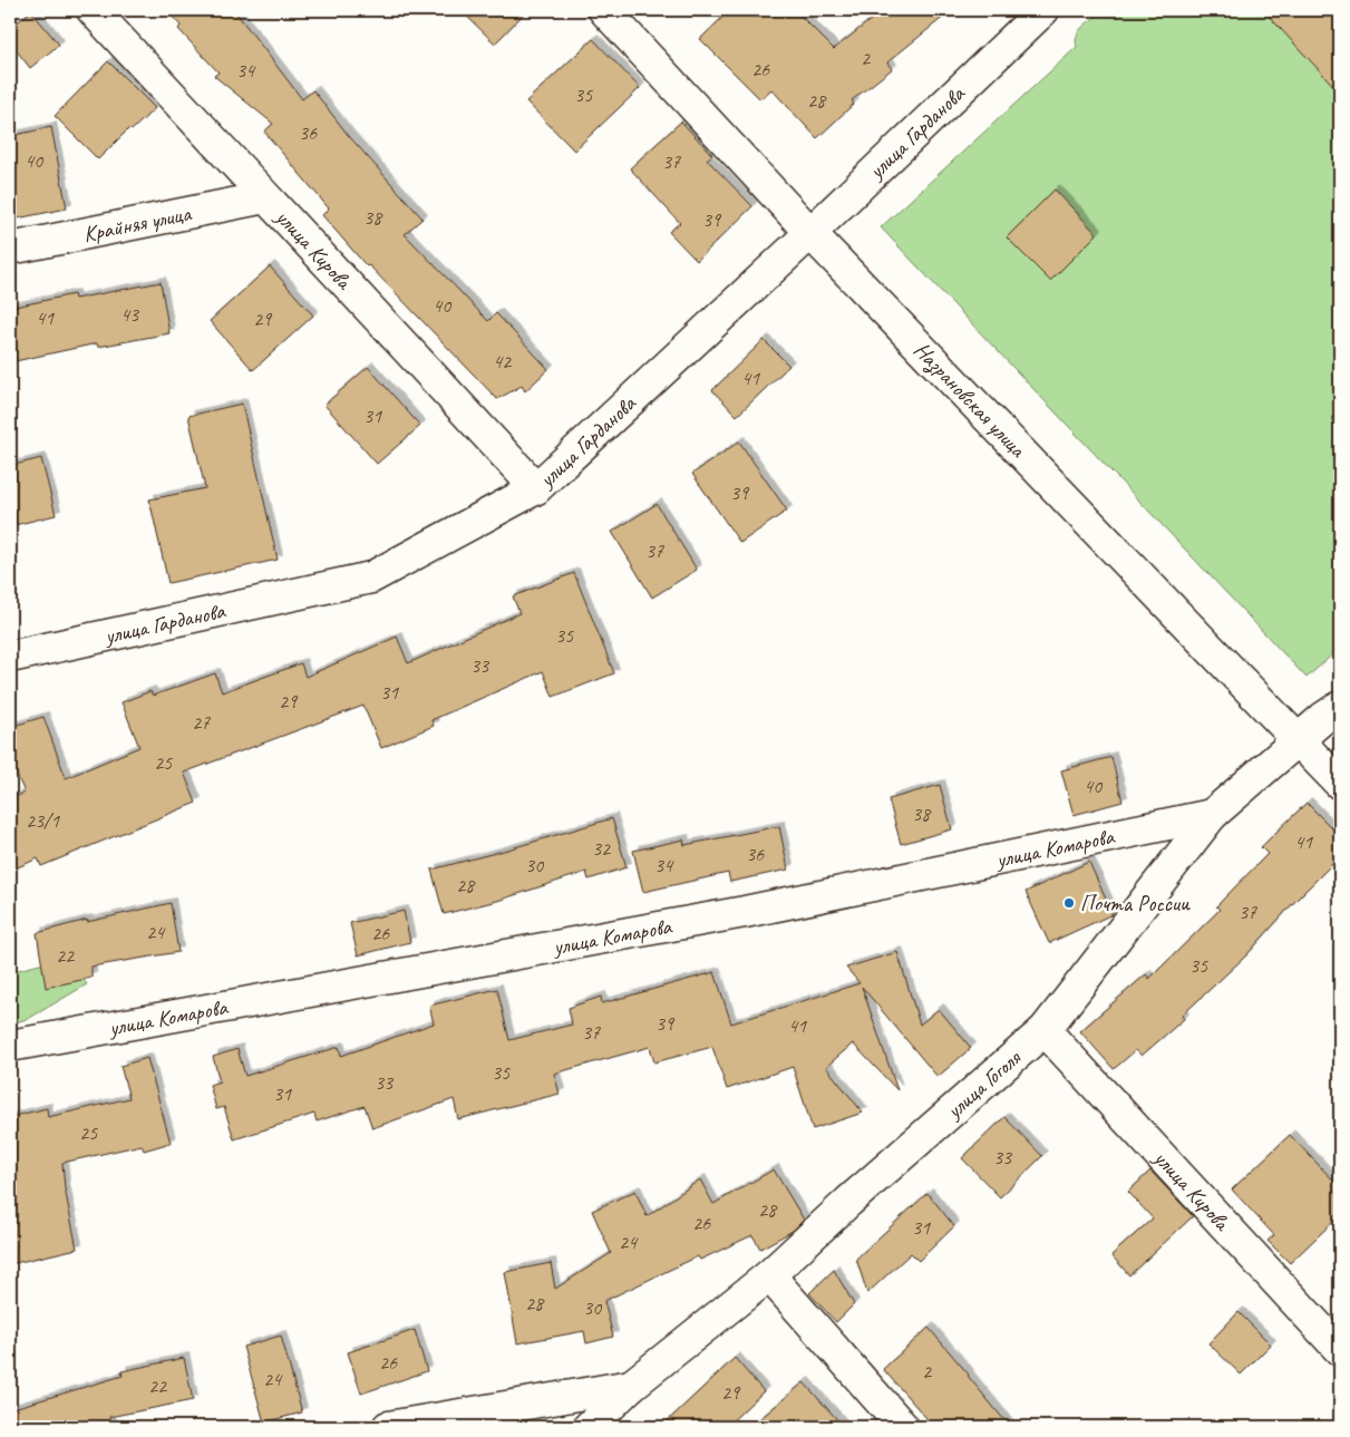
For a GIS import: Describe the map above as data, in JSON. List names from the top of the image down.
{
  "streets": {
    "street": [
      "улица Гарданова",
      "Крайняя улица",
      "улица Кирова",
      "Назрановская улица",
      "улица Комарова",
      "улица Гоголя"
    ]
  },
  "crossings": [
    ["улица Гарданова", "улица Кирова"],
    ["улица Гарданова", "Назрановская улица"],
    ["Крайняя улица", "улица Кирова"],
    ["улица Кирова", "улица Гоголя"],
    ["Назрановская улица", "улица Гоголя"],
    ["улица Комарова", "улица Гоголя"]
  ],
  "places": ["Почта России"],
  "house_numbers": [
    "2",
    "26",
    "34",
    "35",
    "28",
    "36",
    "40",
    "37",
    "38",
    "39",
    "40",
    "43",
    "41",
    "29",
    "42",
    "41",
    "31",
    "39",
    "37",
    "35",
    "33",
    "31",
    "29",
    "27",
    "25",
    "40",
    "38",
    "23/1",
    "41",
    "32",
    "36",
    "30",
    "34",
    "28",
    "37",
    "24",
    "26",
    "22",
    "35",
    "39",
    "41",
    "37",
    "35",
    "33",
    "31",
    "25",
    "33",
    "28",
    "26",
    "31",
    "24",
    "28",
    "30",
    "26",
    "2",
    "24",
    "22",
    "29"
  ]
}
